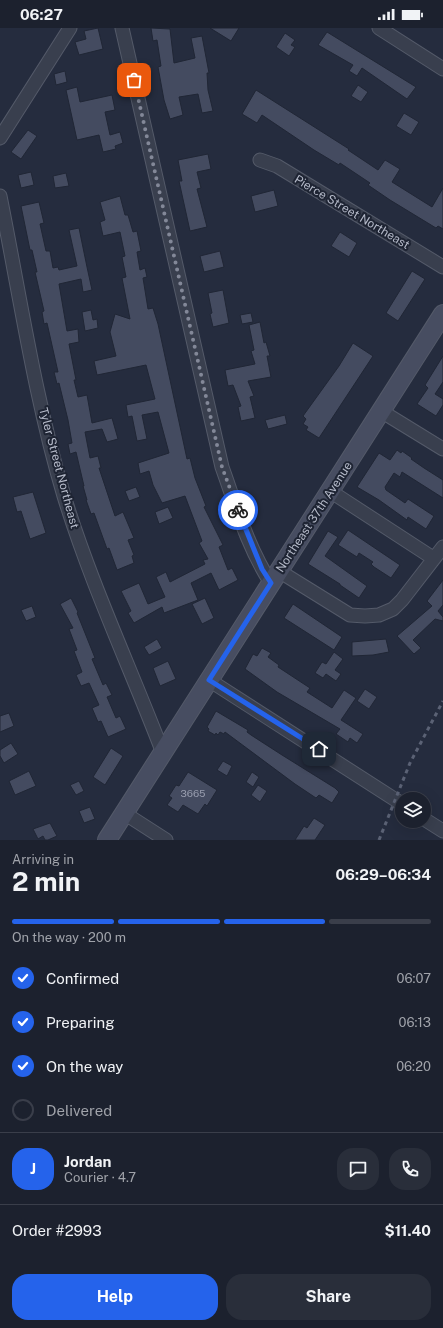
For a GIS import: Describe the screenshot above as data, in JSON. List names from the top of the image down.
{
  "streets": {
    "street": ["Pierce Street Northeast", "Tyler Street Northeast", "Northeast 37th Avenue"]
  },
  "crossings": [
    ["Tyler Street Northeast", "Northeast 37th Avenue"]
  ],
  "house_numbers": ["3665"],
  "page": {
    "status": "06:27",
    "heading": ["2 min", "Arriving in", "06:29–06:34"],
    "panel": [
      "Jordan",
      "Courier · 4.7",
      "Order #2993",
      "$11.40"
    ],
    "bar": "On the way · 200 m",
    "list": [
      ["Confirmed", "06:07"],
      ["Preparing", "06:13"],
      ["On the way", "06:20"],
      "Delivered"
    ],
    "round": "J",
    "buttons": ["Help", "Share"]
  }
}
